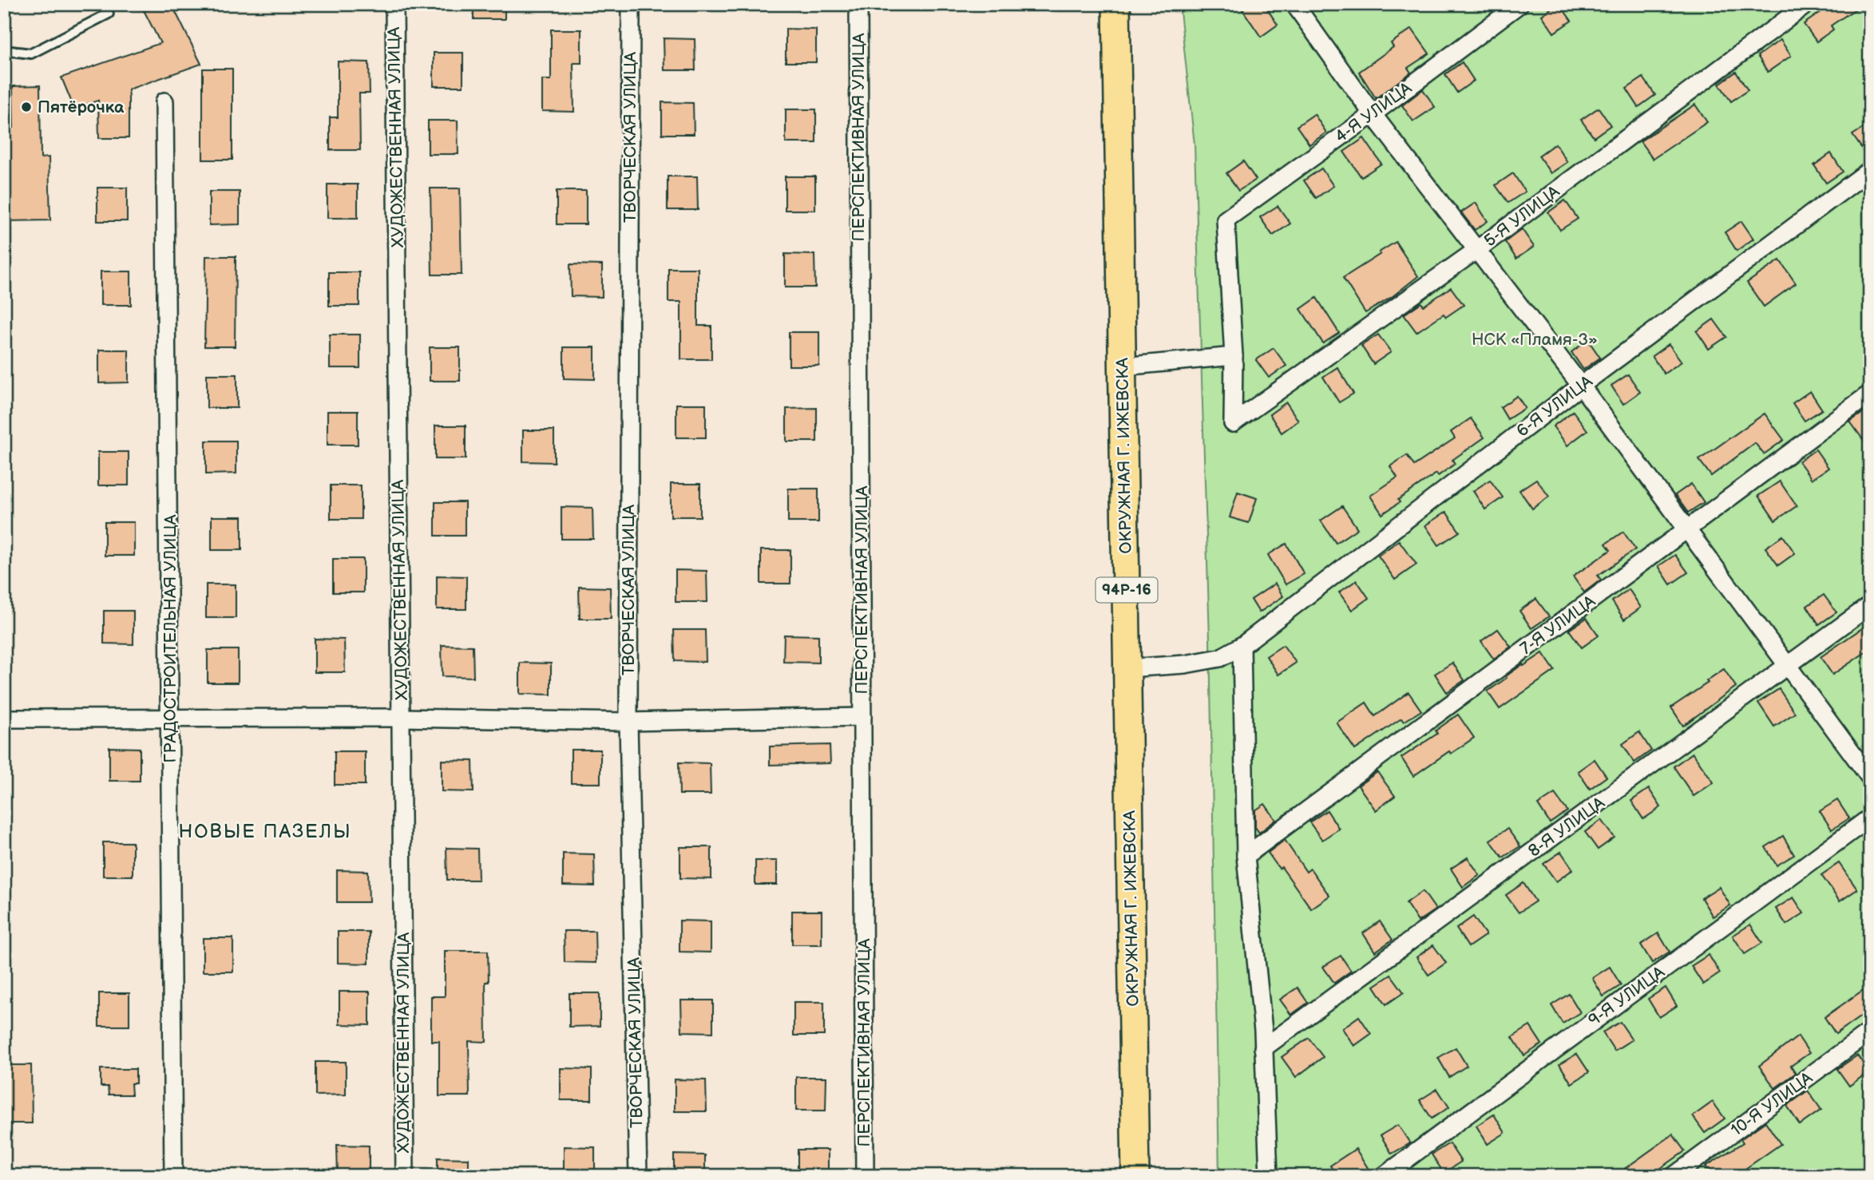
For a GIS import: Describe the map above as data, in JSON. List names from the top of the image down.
{
  "streets": {
    "main road": ["ОКРУЖНАЯ Г. ИЖЕВСКА", "94Р-16"],
    "street": [
      "4-Я УЛИЦА",
      "ХУДОЖЕСТВЕННАЯ УЛИЦА",
      "ТВОРЧЕСКАЯ УЛИЦА",
      "ПЕРСПЕКТИВНАЯ УЛИЦА",
      "5-Я УЛИЦА",
      "6-Я УЛИЦА",
      "7-Я УЛИЦА",
      "ГРАДОСТРОИТЕЛЬНАЯ УЛИЦА",
      "8-Я УЛИЦА",
      "9-Я УЛИЦА",
      "10-Я УЛИЦА"
    ]
  },
  "crossings": [
    ["4-Я УЛИЦА", "5-Я УЛИЦА"],
    ["6-Я УЛИЦА", "ОКРУЖНАЯ Г. ИЖЕВСКА"]
  ],
  "districts": ["НОВЫЕ ПАЗЕЛЫ"],
  "parks": ["НСК «Пламя-3»"],
  "places": ["Пятёрочка"]
}
